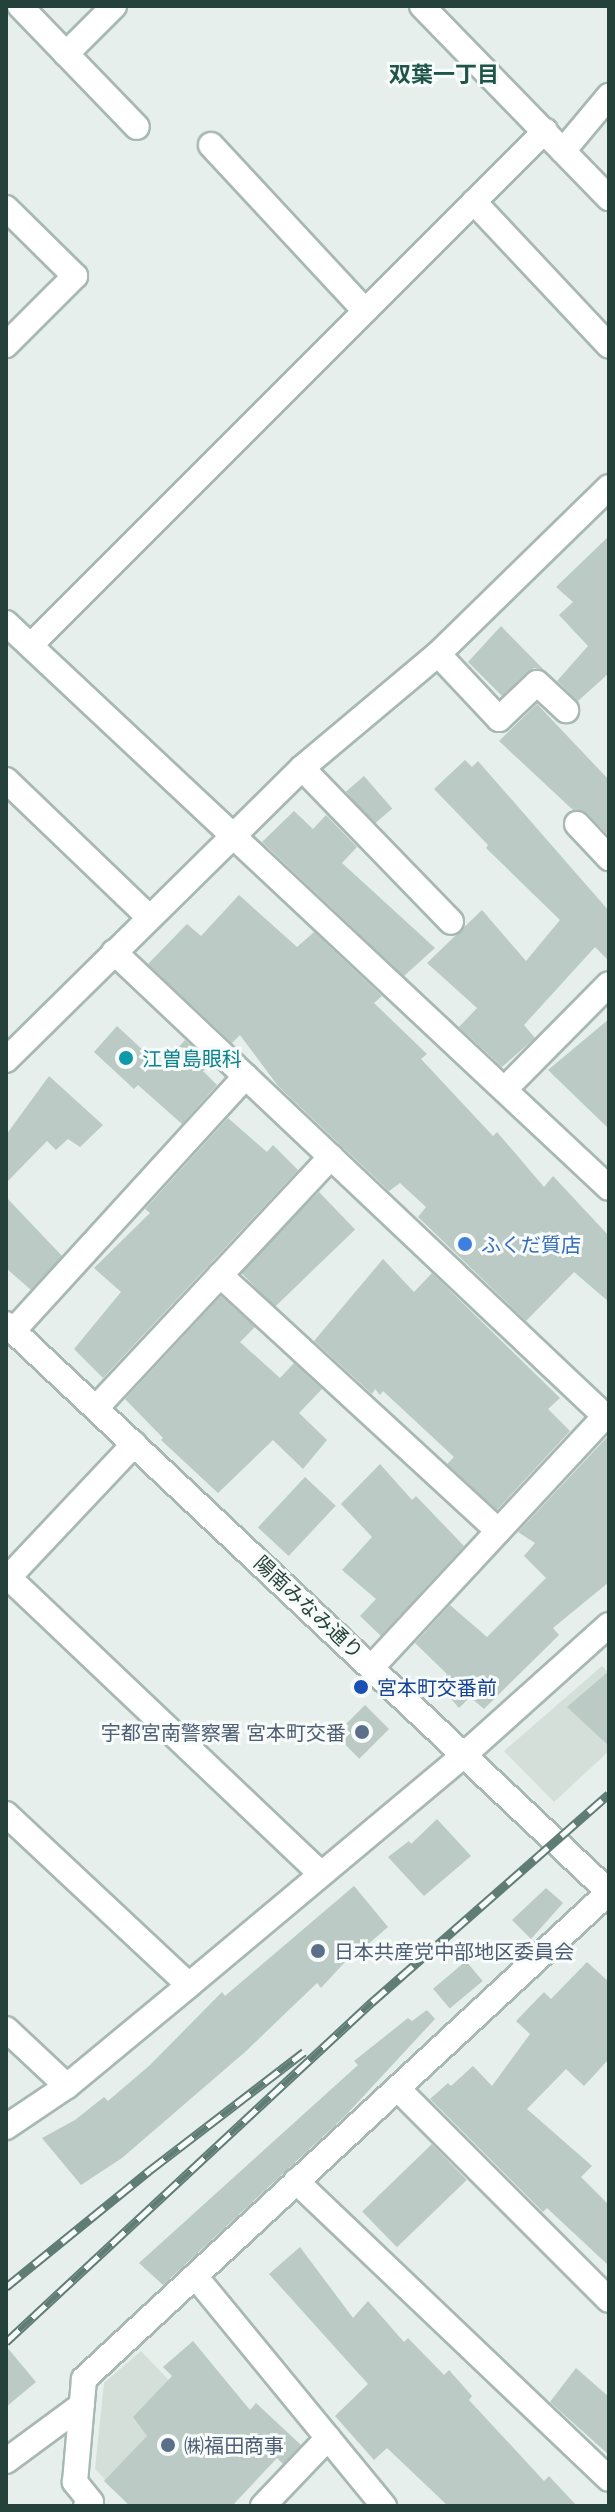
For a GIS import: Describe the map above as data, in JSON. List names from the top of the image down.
{
  "streets": {
    "street": ["陽南みなみ通り"]
  },
  "districts": ["双葉一丁目"],
  "places": [
    "江曽島眼科",
    "ふくだ質店",
    "宮本町交番前",
    "宇都宮南警察署 宮本町交番",
    "日本共産党中部地区委員会",
    "㈱福田商事"
  ]
}
